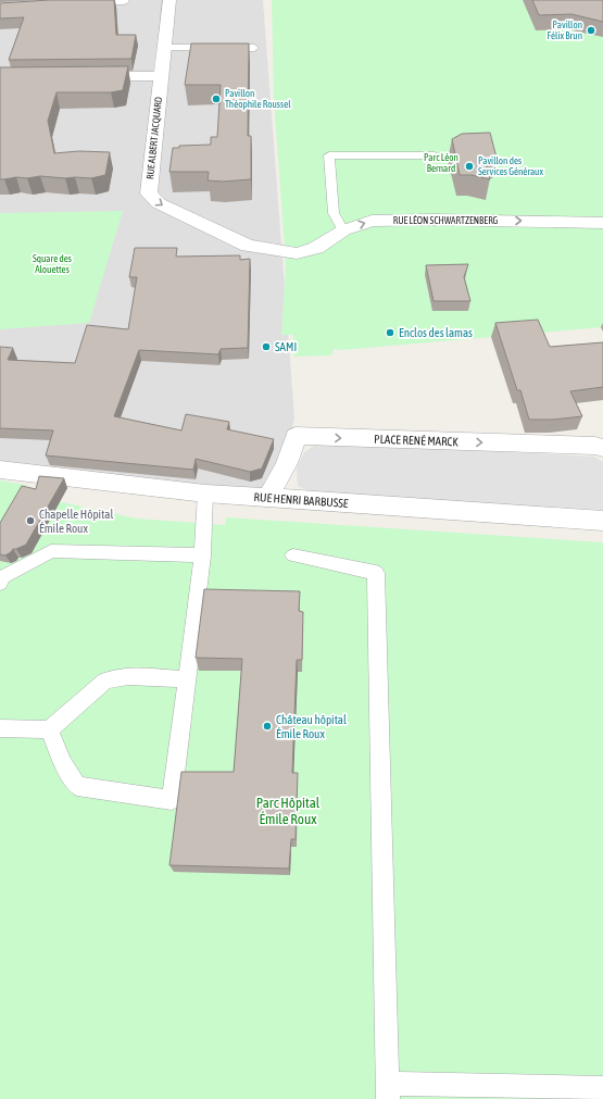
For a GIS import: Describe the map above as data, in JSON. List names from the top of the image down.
{
  "streets": {
    "street": [
      "RUE ALBERT JACQUARD",
      "RUE LÉON SCHWARTZENBERG",
      "PLACE RENÉ MARCK",
      "RUE HENRI BARBUSSE"
    ]
  },
  "crossings": [
    ["RUE ALBERT JACQUARD", "RUE LÉON SCHWARTZENBERG"],
    ["PLACE RENÉ MARCK", "RUE HENRI BARBUSSE"]
  ],
  "one_way": ["RUE LÉON SCHWARTZENBERG", "PLACE RENÉ MARCK"],
  "parks": ["Parc Léon Bernard", "Square des Alouettes", "Parc Hôpital Émile Roux"],
  "places": [
    "Pavillon Félix Brun",
    "Pavillon Théophile Roussel",
    "Pavillon des Services Généraux",
    "Enclos des lamas",
    "SAMI",
    "Chapelle Hôpital Émile Roux",
    "Château hôpital Émile Roux"
  ]
}
